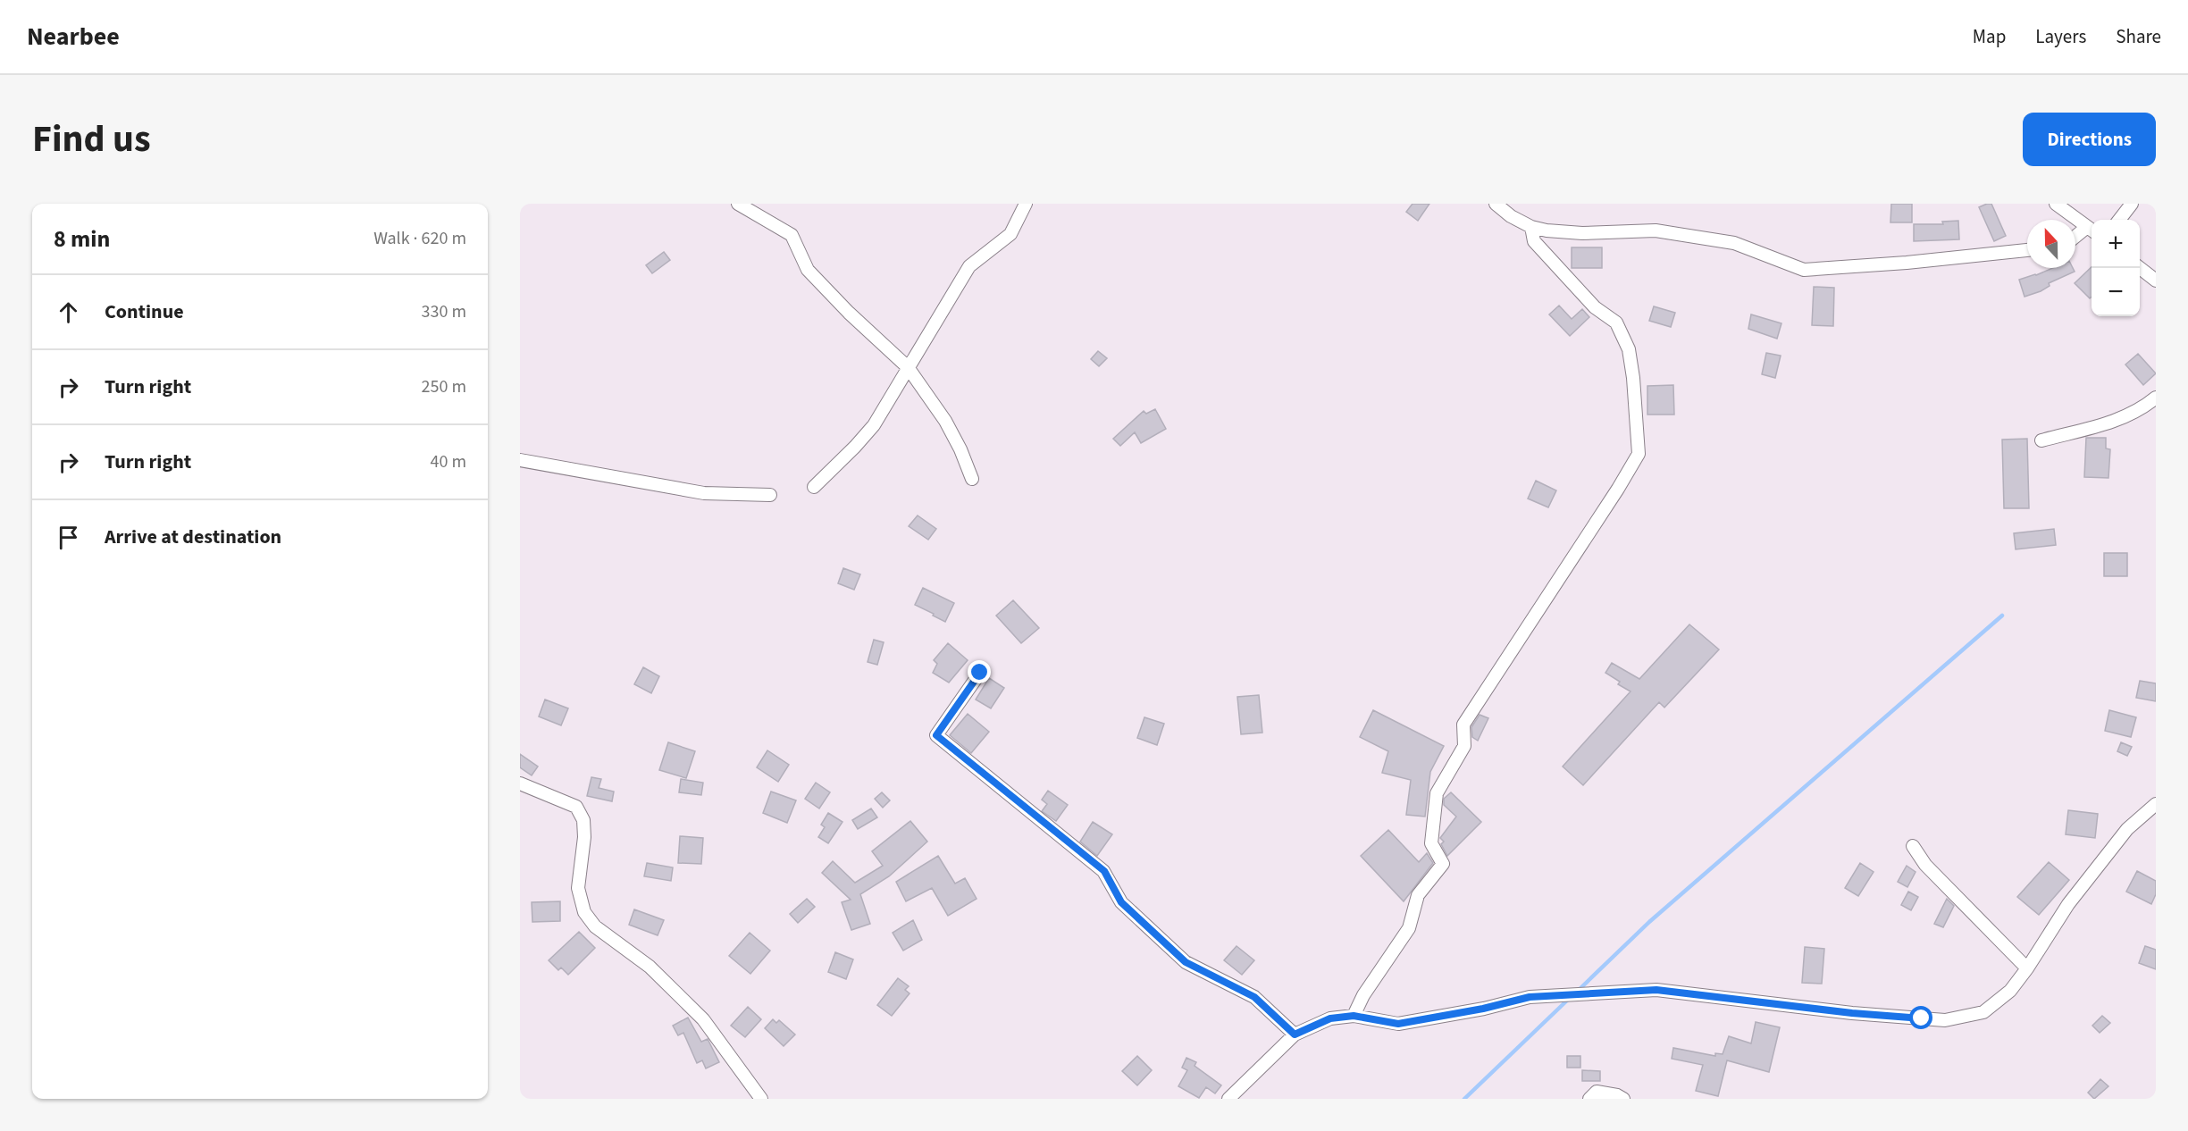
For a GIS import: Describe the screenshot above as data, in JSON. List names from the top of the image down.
{
  "north": "top",
  "page": {
    "header": "Nearbee",
    "nav": ["Map", "Layers", "Share"],
    "title": "Find us",
    "buttons": "Directions",
    "heading": ["8 min", "Walk · 620 m"],
    "map_buttons": ["+", "−"],
    "list": [
      ["Continue", "330 m"],
      ["Turn right", "250 m"],
      ["Turn right", "40 m"],
      "Arrive at destination"
    ]
  }
}
